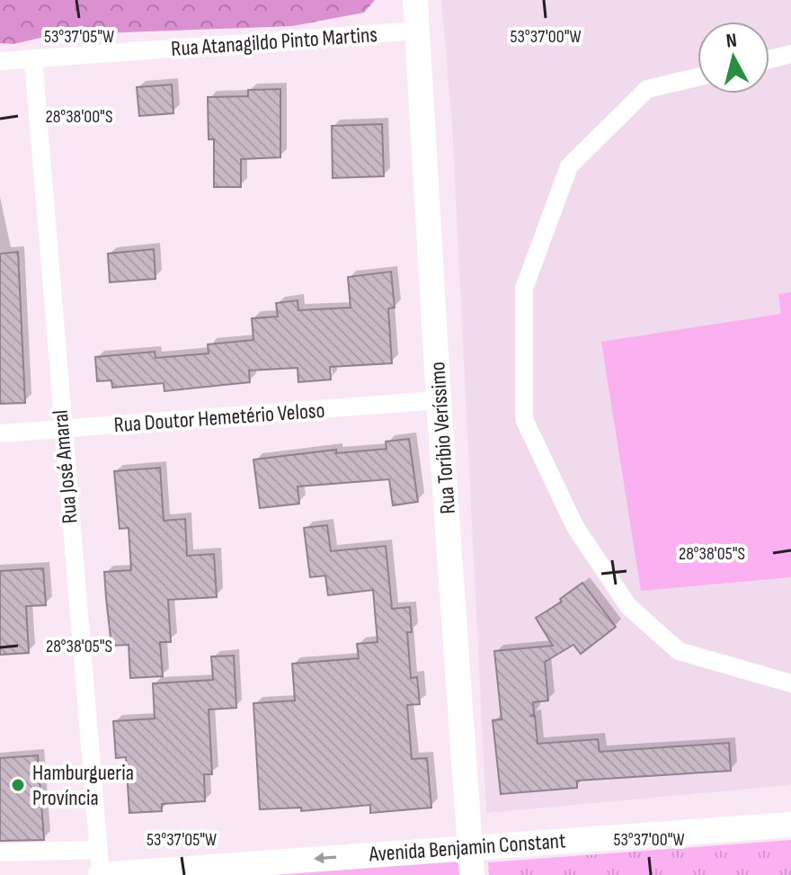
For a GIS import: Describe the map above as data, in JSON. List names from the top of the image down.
{
  "streets": {
    "street": [
      "Rua Atanagildo Pinto Martins",
      "Rua Doutor Hemetério Veloso",
      "Rua Toríbio Veríssimo",
      "Rua José Amaral",
      "Avenida Benjamin Constant"
    ]
  },
  "crossings": [
    ["Rua Atanagildo Pinto Martins", "Rua Toríbio Veríssimo"],
    ["Rua Atanagildo Pinto Martins", "Rua José Amaral"],
    ["Rua Doutor Hemetério Veloso", "Rua Toríbio Veríssimo"],
    ["Rua Doutor Hemetério Veloso", "Rua José Amaral"],
    ["Rua Toríbio Veríssimo", "Avenida Benjamin Constant"],
    ["Rua José Amaral", "Avenida Benjamin Constant"]
  ],
  "one_way": ["Avenida Benjamin Constant"],
  "places": ["Hamburgueria Província"],
  "north": "top",
  "coordinates": [
    "53°37'05\"W",
    "53°37'00\"W",
    "28°38'00\"S",
    "28°38'05\"S"
  ]
}
